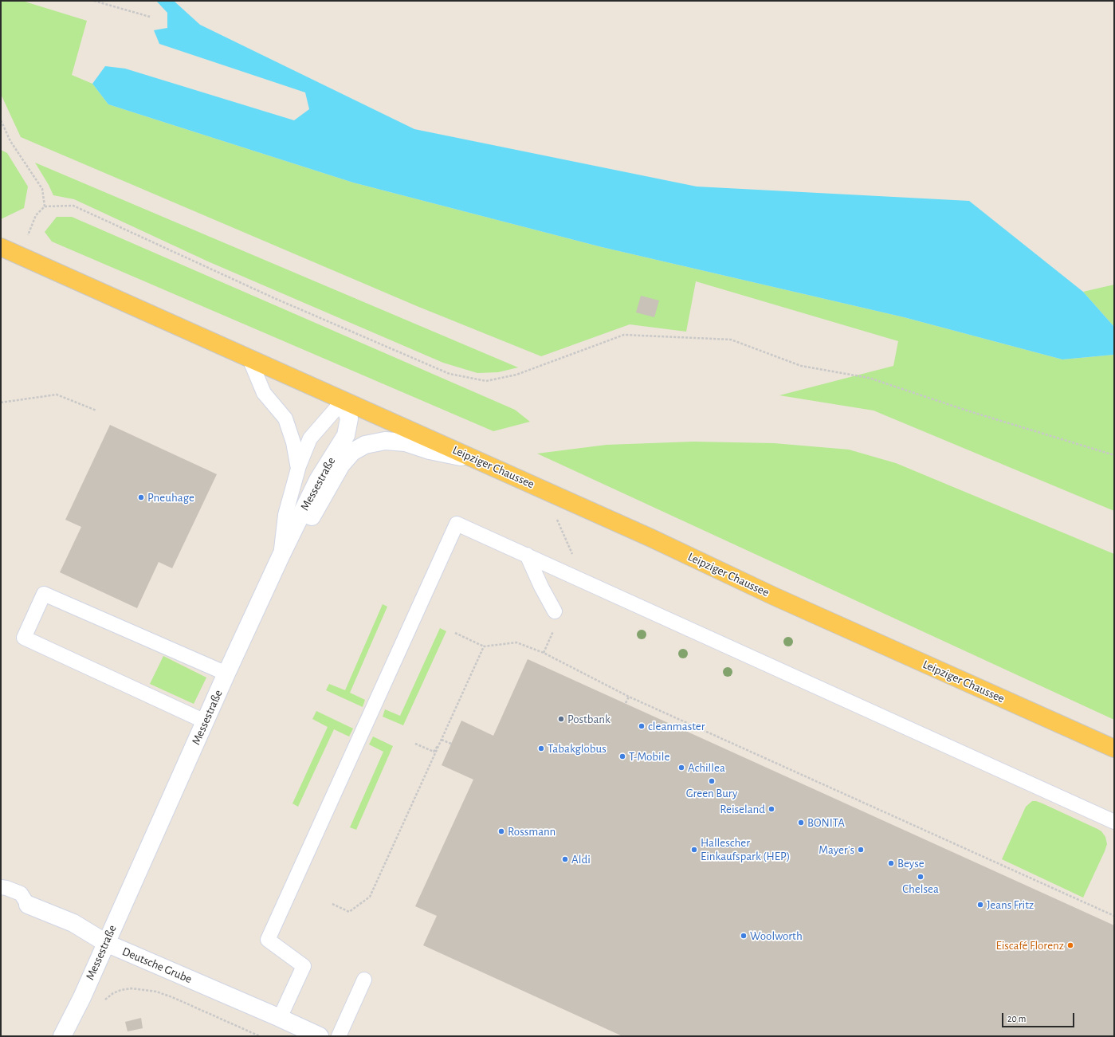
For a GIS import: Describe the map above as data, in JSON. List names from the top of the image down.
{
  "streets": {
    "main road": ["Leipziger Chaussee"],
    "street": ["Messestraße", "Deutsche Grube"]
  },
  "crossings": [
    ["Leipziger Chaussee", "Messestraße"],
    ["Messestraße", "Deutsche Grube"]
  ],
  "places": [
    "Pneuhage",
    "Postbank",
    "cleanmaster",
    "Tabakglobus",
    "T-Mobile",
    "Achillea",
    "Green Bury",
    "Reiseland",
    "BONITA",
    "Rossmann",
    "Hallescher Einkaufspark (HEP)",
    "Mayer's",
    "Aldi",
    "Beyse",
    "Chelsea",
    "Jeans Fritz",
    "Woolworth",
    "Eiscafé Florenz"
  ],
  "scale_bar": "20 m"
}
